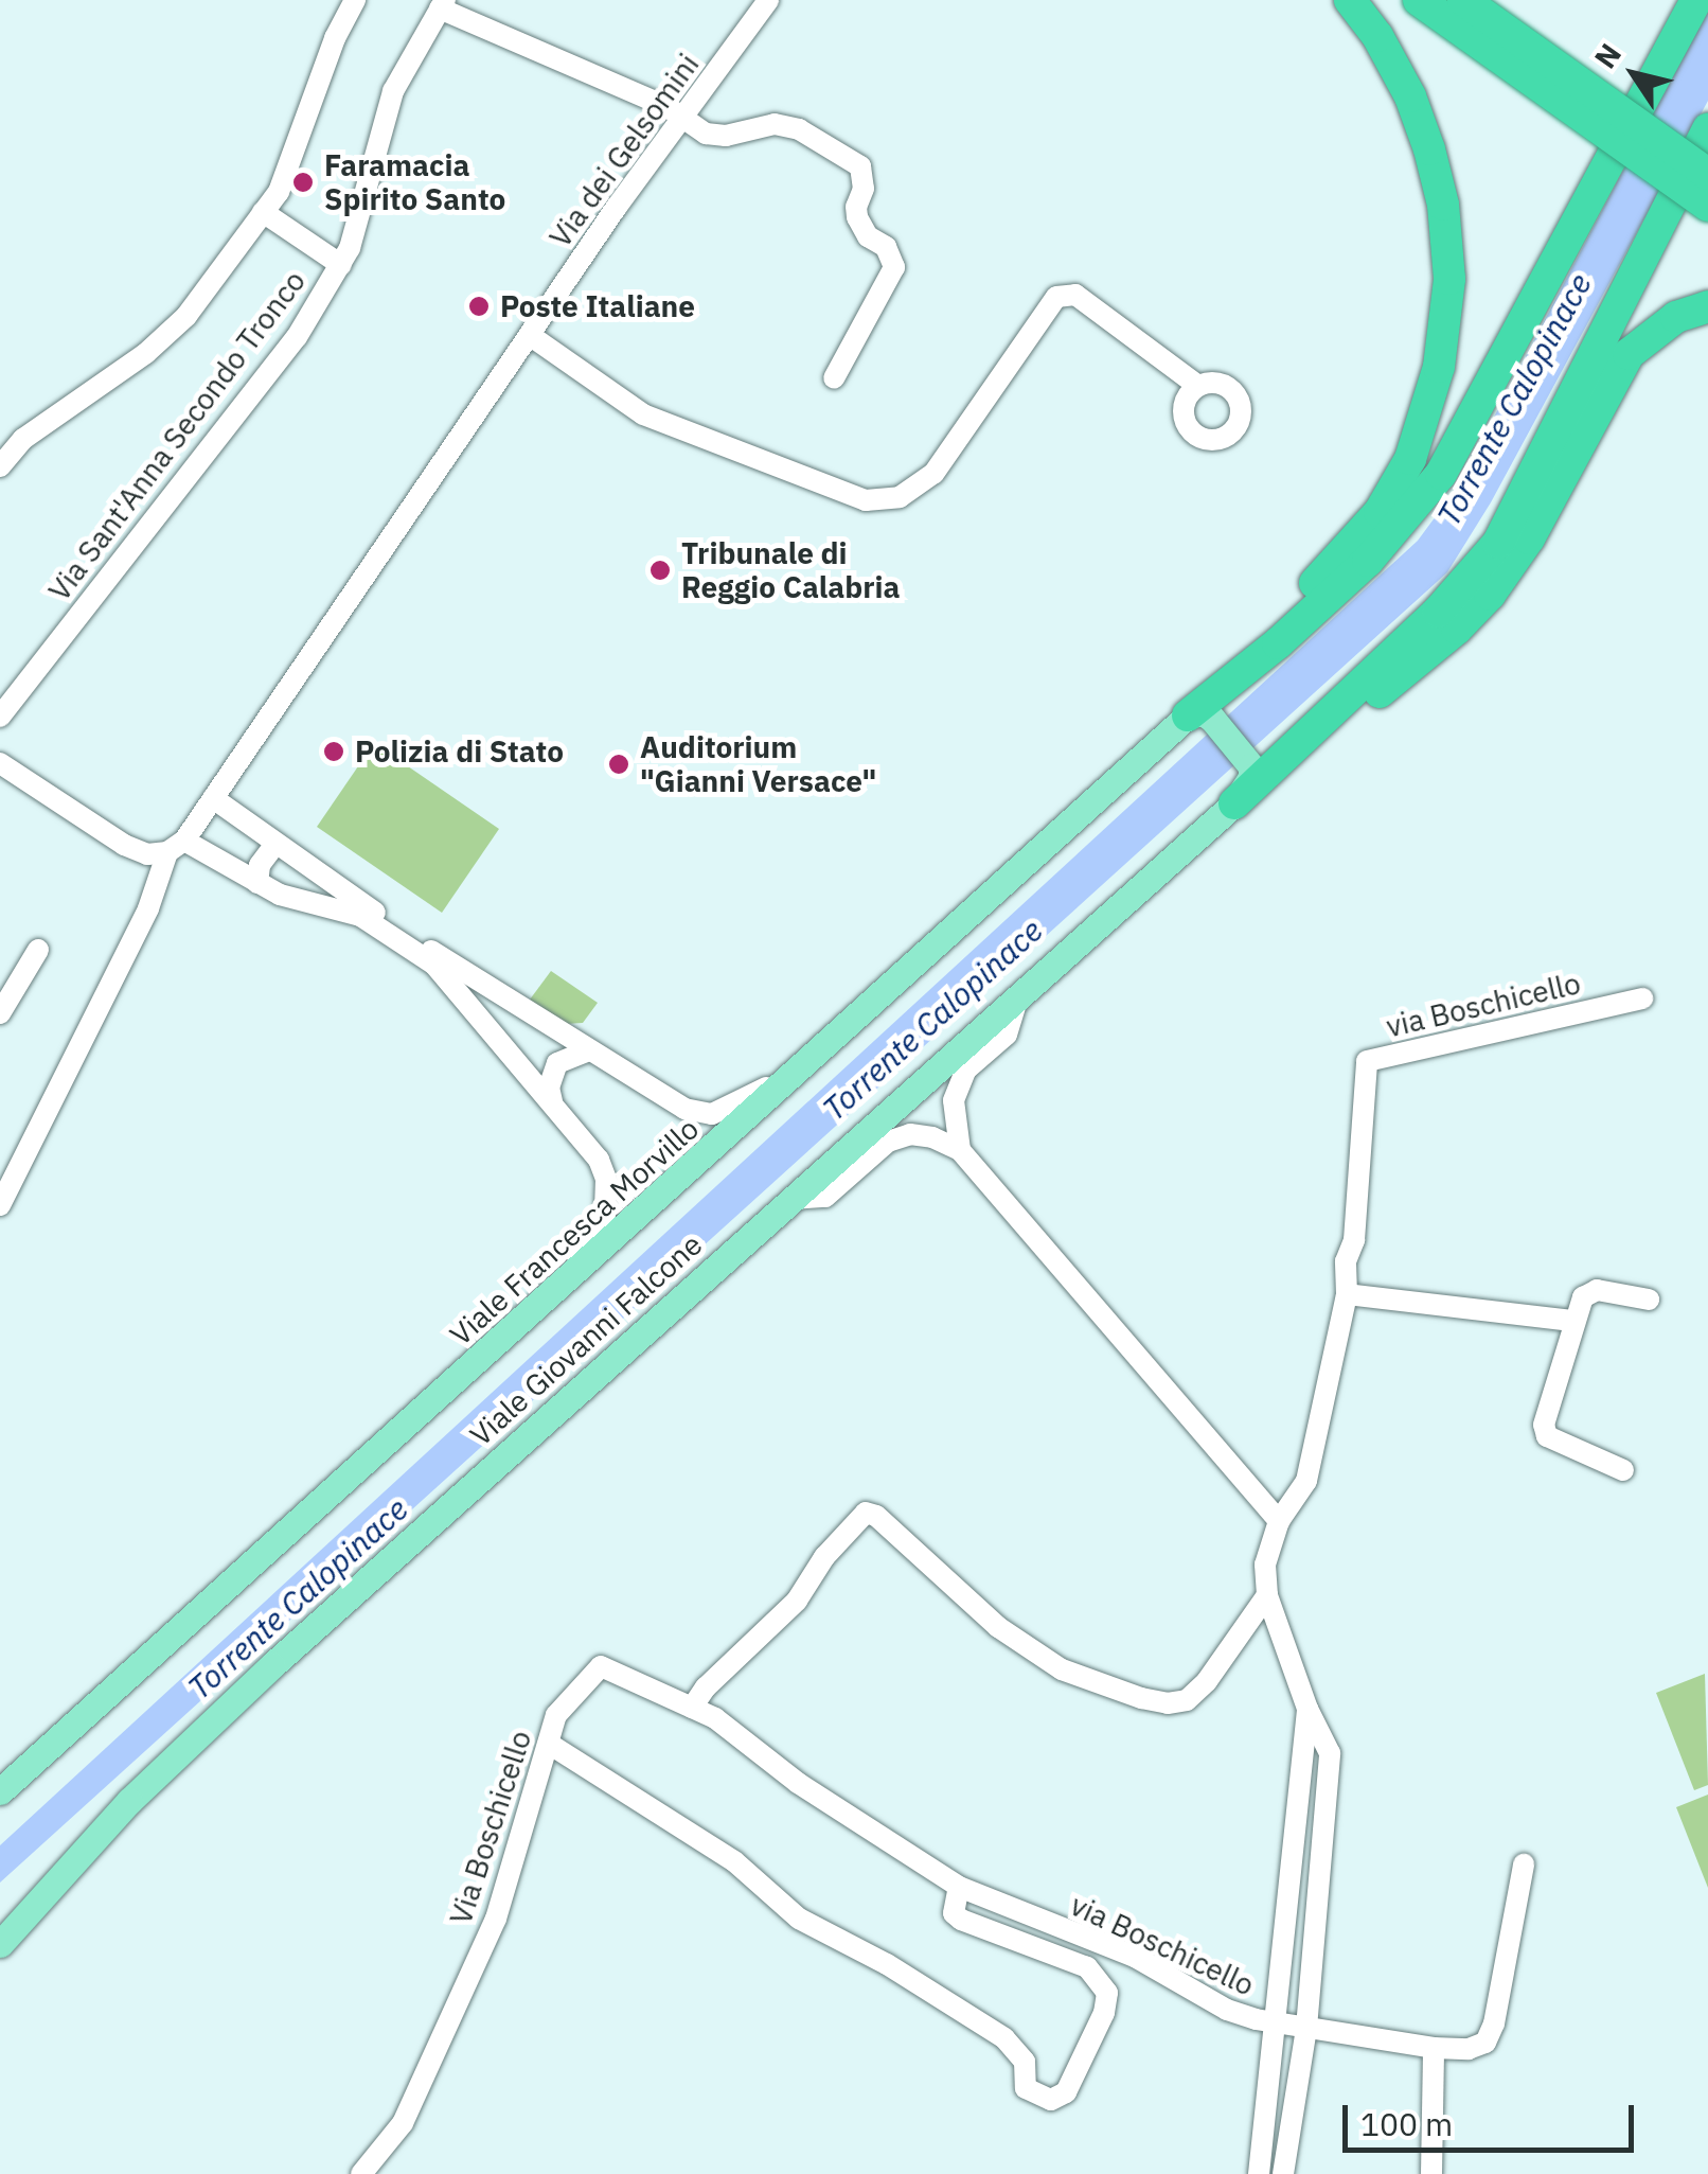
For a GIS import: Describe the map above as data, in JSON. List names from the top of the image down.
{
  "streets": {
    "main road": ["Viale Francesca Morvillo", "Viale Giovanni Falcone"],
    "street": [
      "Via dei Gelsomini",
      "Via Sant'Anna Secondo Tronco",
      "via Boschicello",
      "Via Boschicello"
    ]
  },
  "crossings": [
    ["via Boschicello", "Via Boschicello"]
  ],
  "water": ["Torrente Calopinace"],
  "places": [
    "Faramacia Spirito Santo",
    "Poste Italiane",
    "Tribunale di Reggio Calabria",
    "Polizia di Stato",
    "Auditorium \"Gianni Versace\""
  ],
  "scale_bar": "100 m",
  "north": "top left"
}
